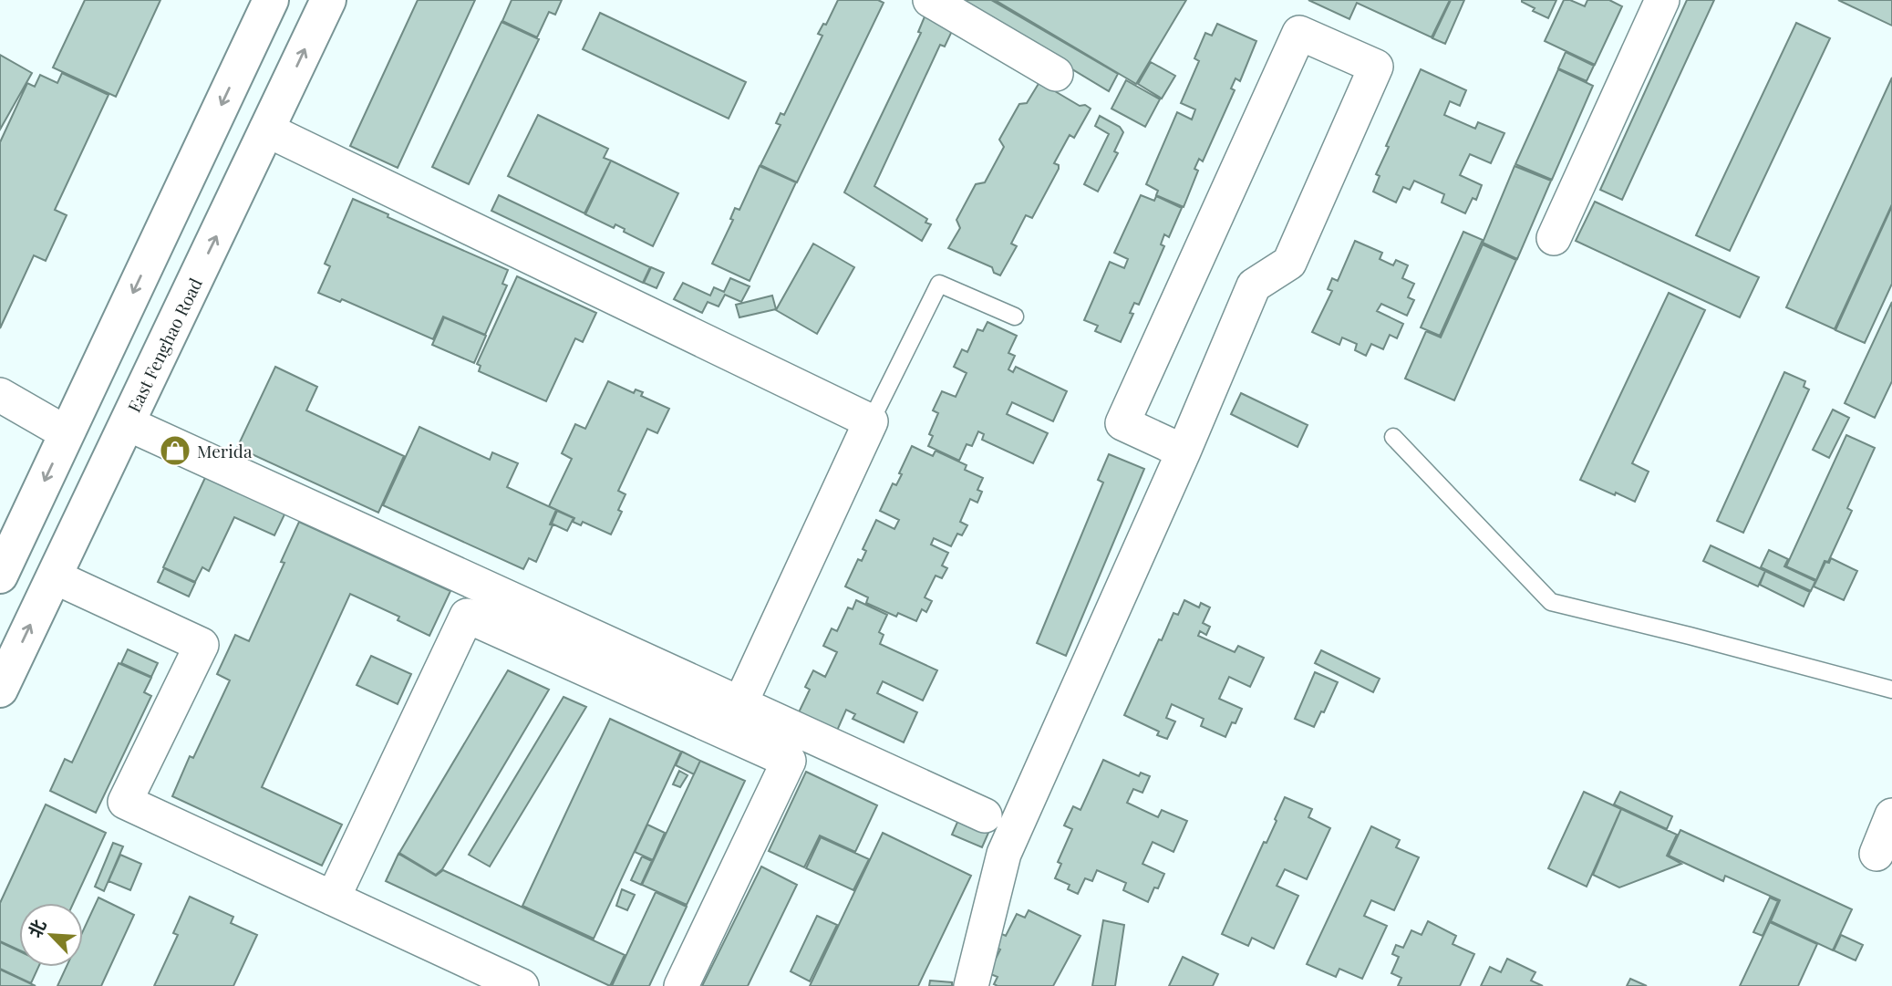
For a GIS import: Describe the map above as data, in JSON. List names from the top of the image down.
{
  "streets": {
    "main road": ["East Fenghao Road"]
  },
  "places": {
    "shop": ["Merida"]
  },
  "north": "top left"
}
